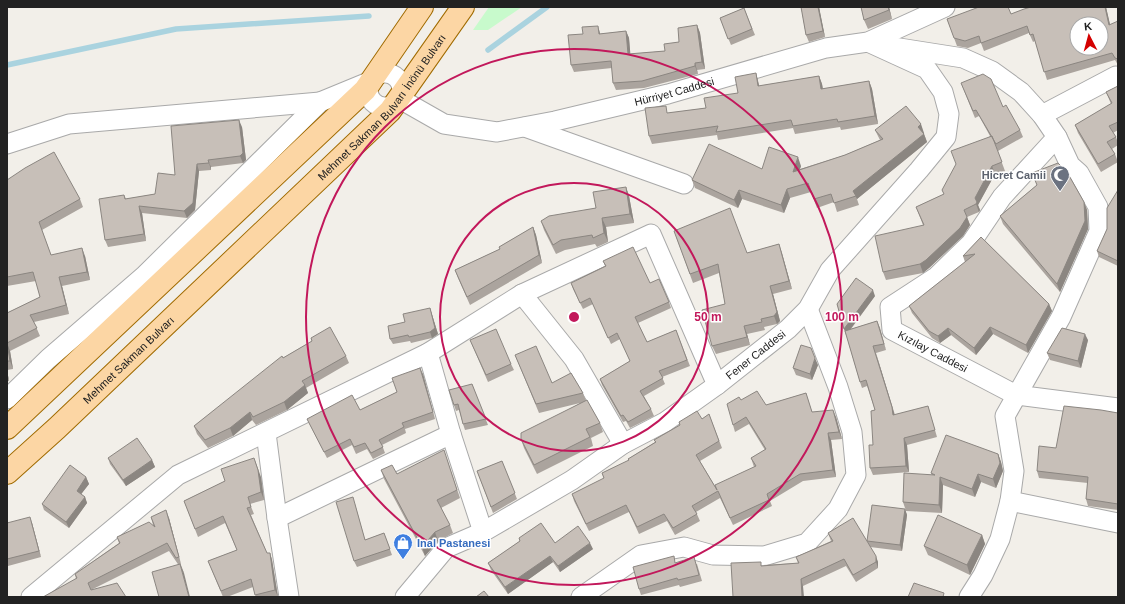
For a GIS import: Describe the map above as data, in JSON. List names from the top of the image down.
{
  "streets": {
    "main road": ["İnönü Bulvarı", "Mehmet Sakman Bulvarı"],
    "street": ["Hürriyet Caddesi", "Kızılay Caddesi", "Fener Caddesi"]
  },
  "crossings": [
    ["İnönü Bulvarı", "Hürriyet Caddesi"],
    ["İnönü Bulvarı", "Mehmet Sakman Bulvarı"],
    ["Hürriyet Caddesi", "Mehmet Sakman Bulvarı"],
    ["Hürriyet Caddesi", "Fener Caddesi"]
  ],
  "places": {
    "mosque": ["Hicret Camii"],
    "shop": ["Inal Pastanesi"]
  },
  "north": "top",
  "rings": ["50 m", "100 m"]
}
